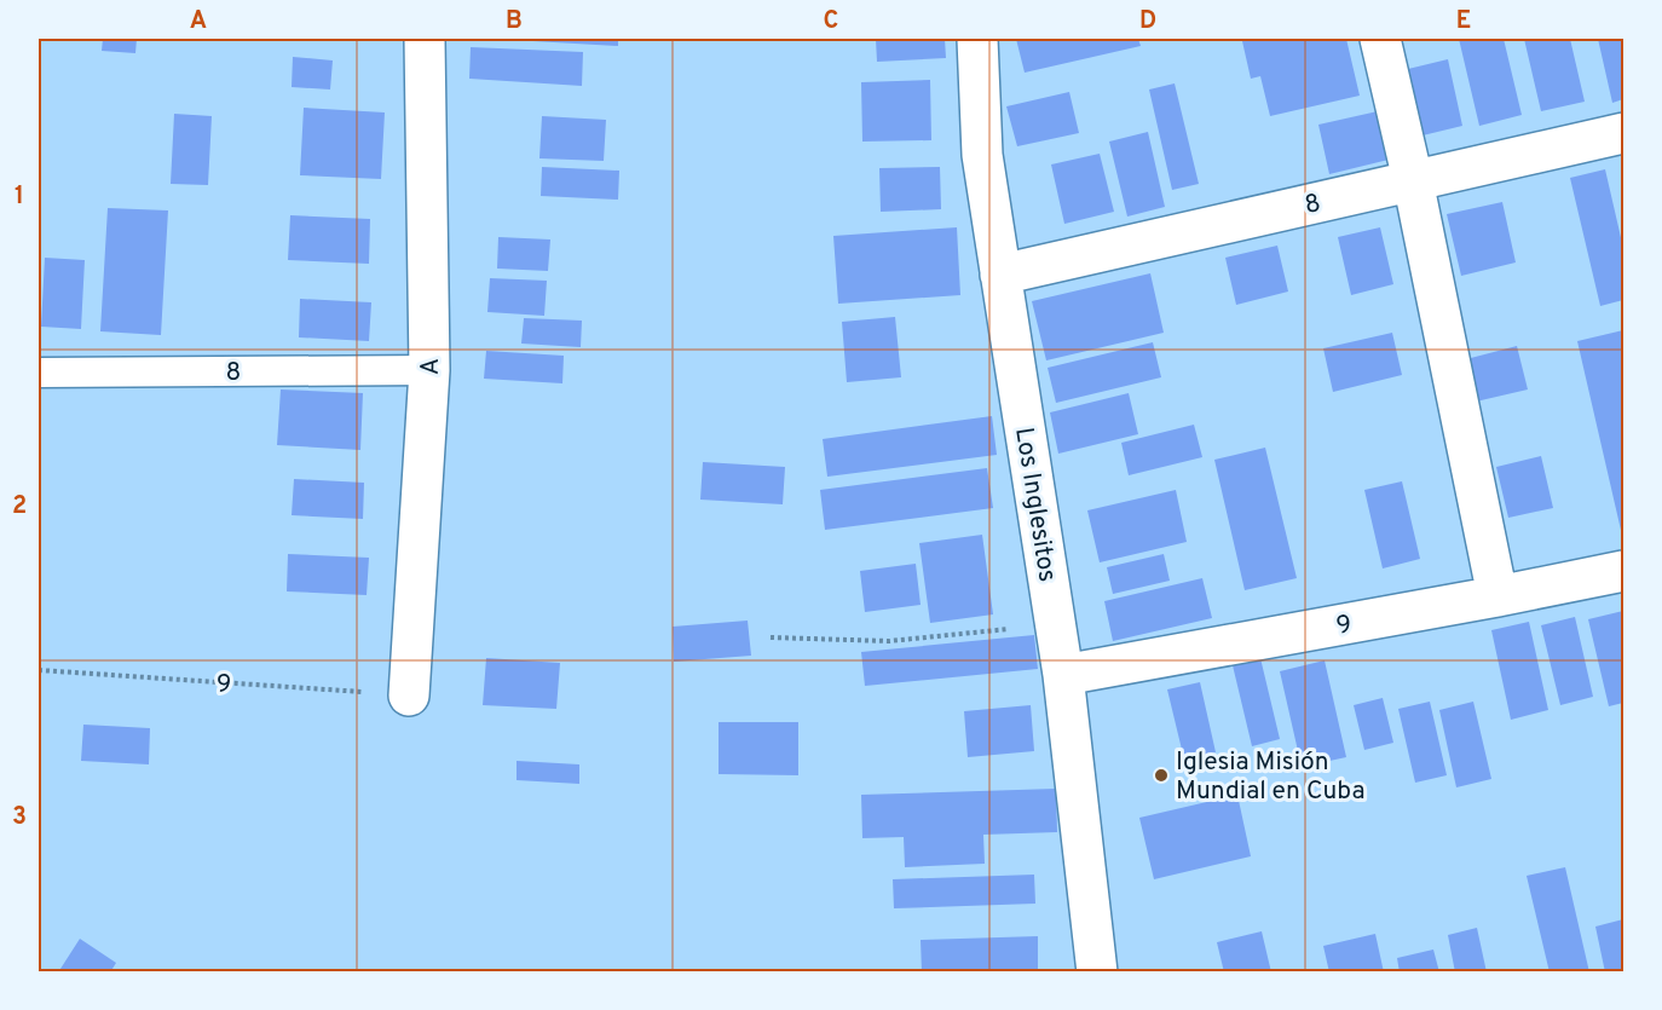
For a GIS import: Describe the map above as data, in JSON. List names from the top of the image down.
{
  "streets": {
    "street": [
      "8",
      "A",
      "Los Inglesitos",
      "9"
    ]
  },
  "crossings": [
    ["8", "A"],
    ["8", "Los Inglesitos"],
    ["A", "9"],
    ["Los Inglesitos", "9"]
  ],
  "places": ["Iglesia Misión Mundial en Cuba"],
  "grid": {
    "columns": [
      "A",
      "B",
      "C",
      "D",
      "E"
    ],
    "rows": ["1", "2", "3"]
  }
}
